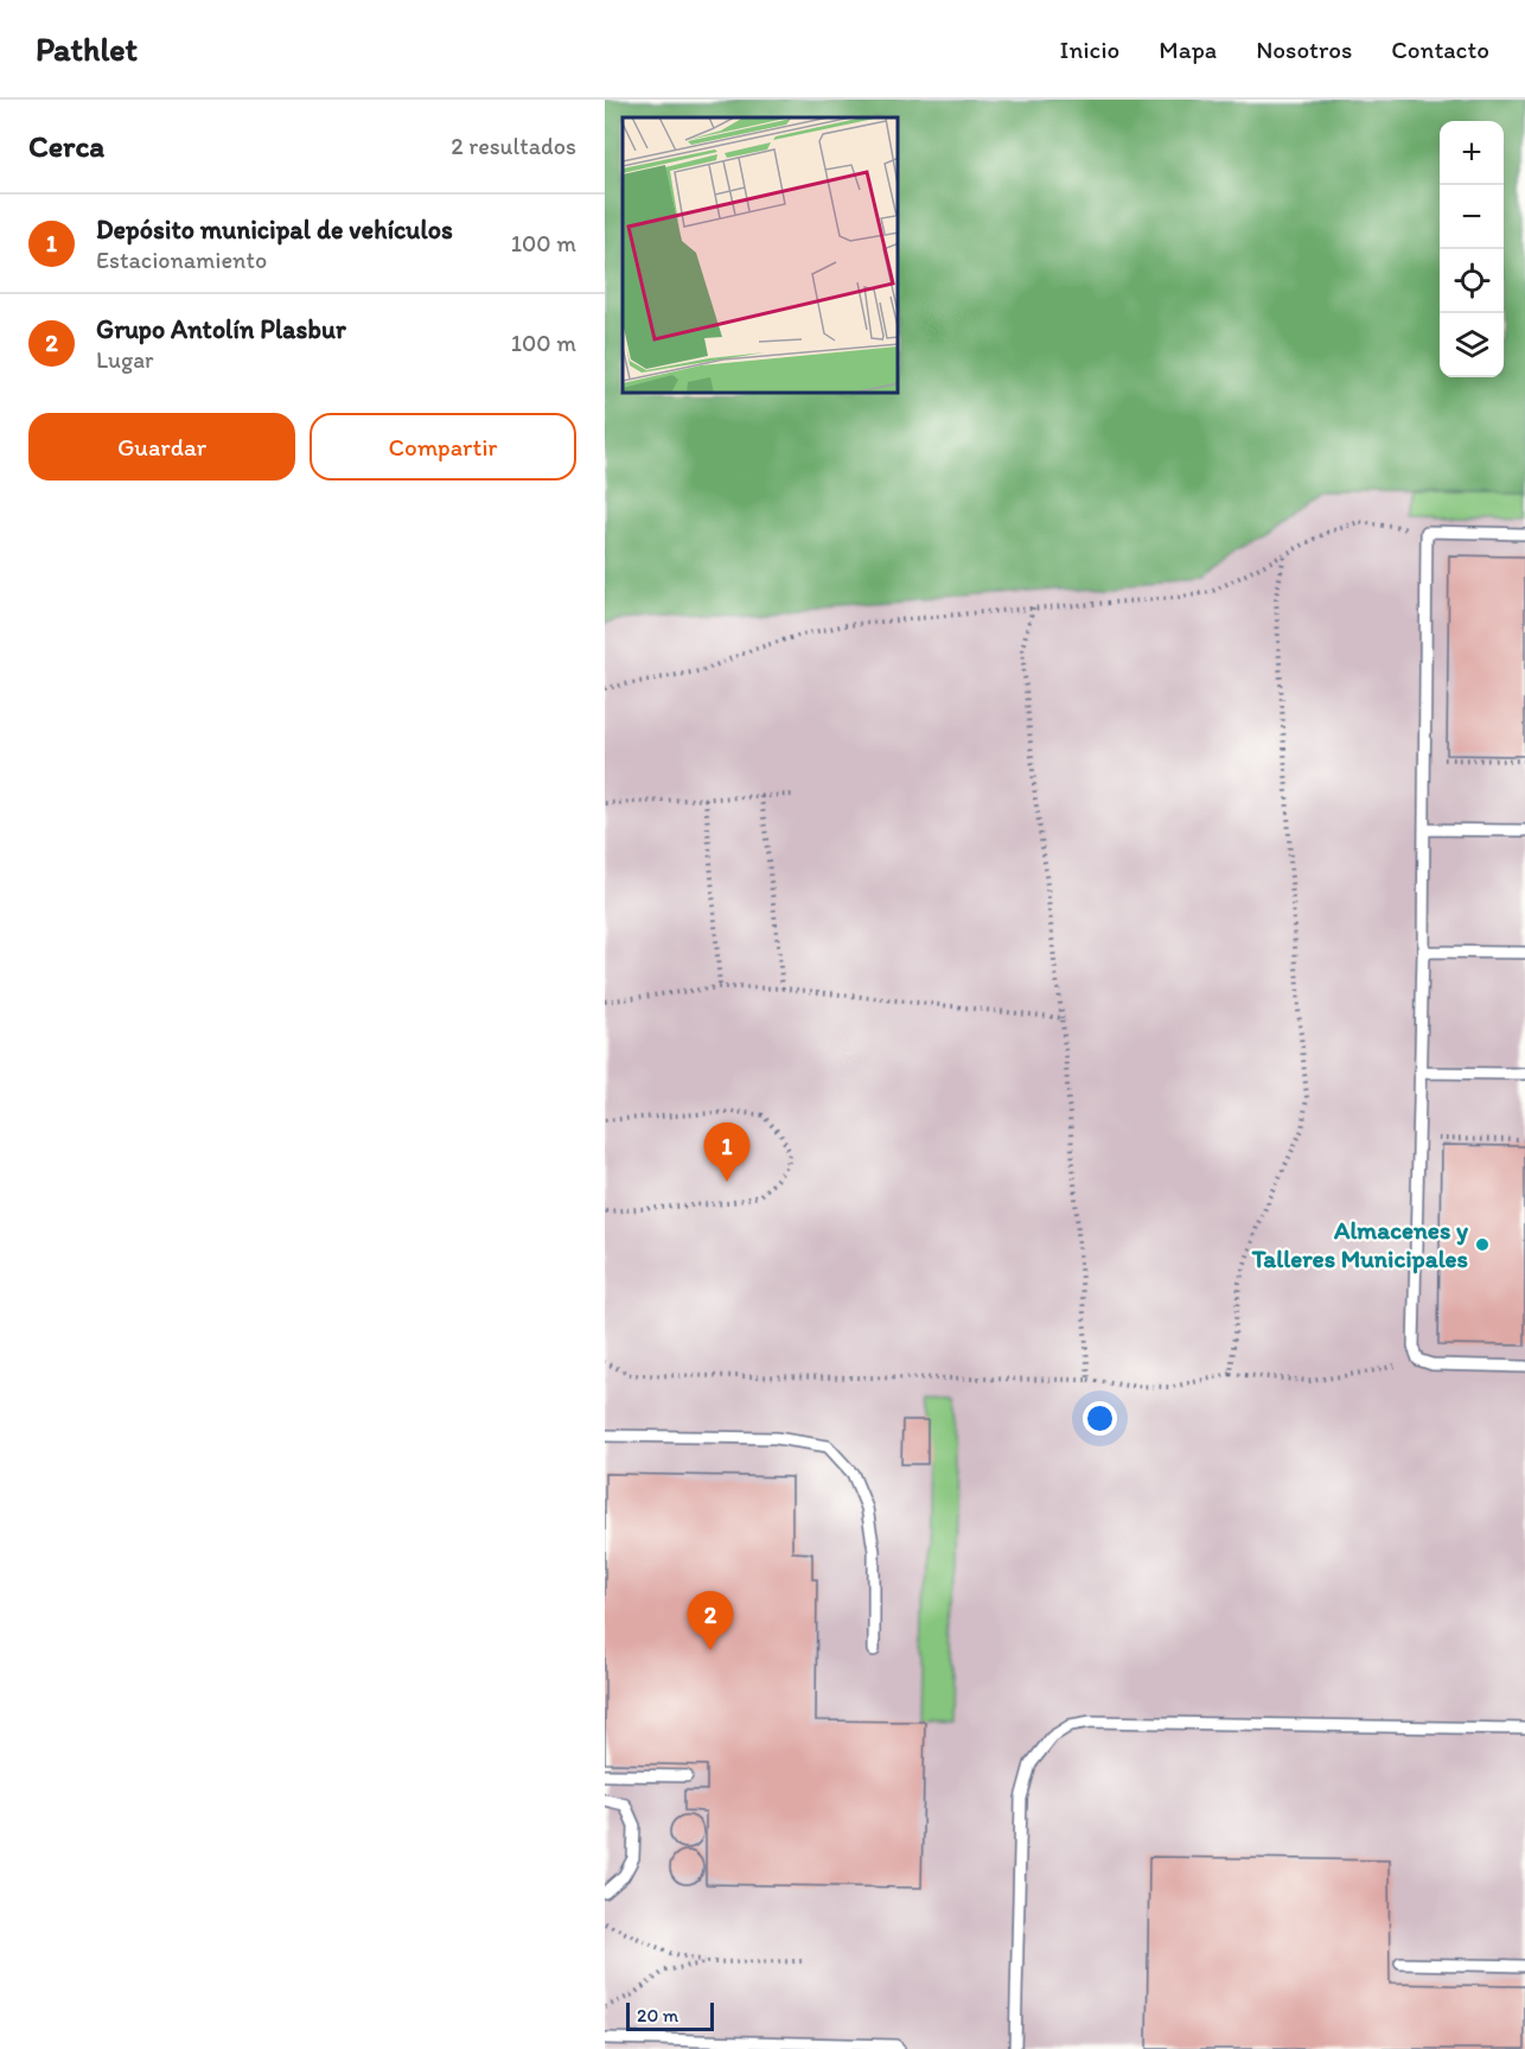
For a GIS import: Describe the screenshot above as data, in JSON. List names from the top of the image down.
{
  "places": ["Almacenes y Talleres Municipales"],
  "scale_bar": "20 m",
  "page": {
    "header": "Pathlet",
    "nav": [
      "Inicio",
      "Mapa",
      "Nosotros",
      "Contacto"
    ],
    "heading": ["Cerca", "2 resultados"],
    "map_buttons": ["+", "−"],
    "list": [
      {
        "mark": "1",
        "name": "Depósito municipal de vehículos",
        "note": "Estacionamiento",
        "value": "100 m"
      },
      {
        "mark": "2",
        "name": "Grupo Antolín Plasbur",
        "note": "Lugar",
        "value": "100 m"
      }
    ],
    "buttons": ["Guardar", "Compartir"],
    "pins": ["1", "2"],
    "scale": "20 m"
  }
}
